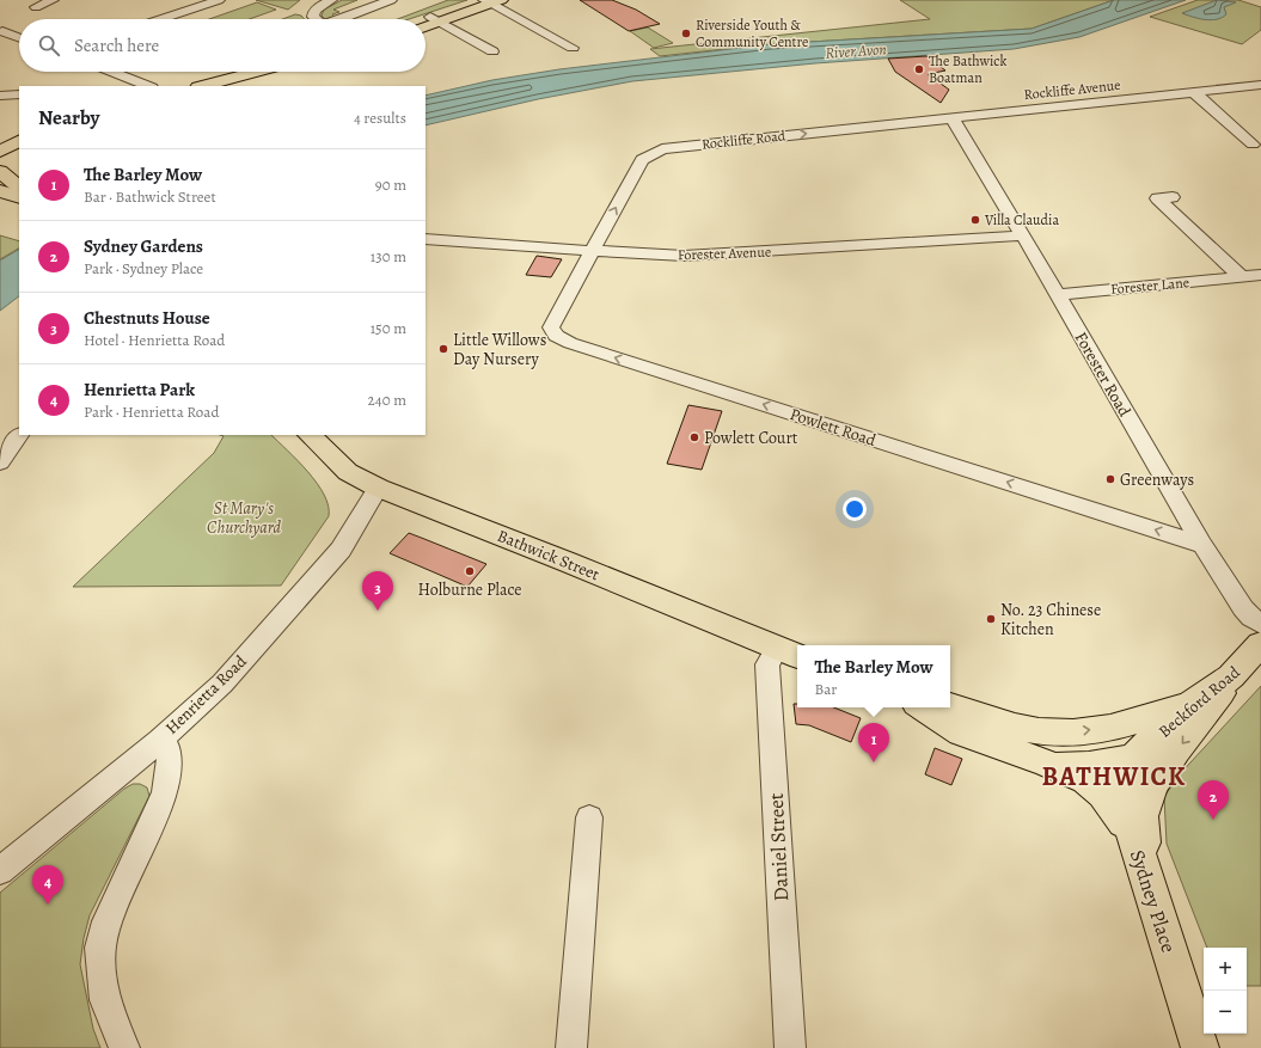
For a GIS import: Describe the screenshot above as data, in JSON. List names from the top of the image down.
{
  "streets": {
    "main road": ["Bathwick Street", "Beckford Road", "Sydney Place"],
    "street": [
      "Rockliffe Avenue",
      "Rockliffe Road",
      "Forester Avenue",
      "Forester Lane",
      "Forester Road",
      "Powlett Road",
      "Henrietta Road",
      "Daniel Street"
    ]
  },
  "crossings": [
    ["Rockliffe Avenue", "Rockliffe Road"],
    ["Rockliffe Avenue", "Forester Road"],
    ["Rockliffe Road", "Forester Avenue"],
    ["Rockliffe Road", "Forester Road"],
    ["Rockliffe Road", "Powlett Road"],
    ["Forester Avenue", "Forester Road"],
    ["Forester Avenue", "Powlett Road"],
    ["Forester Lane", "Forester Road"],
    ["Forester Road", "Powlett Road"],
    ["Bathwick Street", "Henrietta Road"],
    ["Bathwick Street", "Daniel Street"]
  ],
  "one_way": ["Rockliffe Road", "Powlett Road"],
  "districts": ["BATHWICK"],
  "water": ["River Avon"],
  "parks": ["St Mary's Churchyard"],
  "places": [
    "Riverside Youth & Community Centre",
    "The Bathwick Boatman",
    "Villa Claudia",
    "Little Willows Day Nursery",
    "Powlett Court",
    "Greenways",
    "Holburne Place",
    "No. 23 Chinese Kitchen"
  ],
  "page": {
    "search": "Search here",
    "heading": ["Nearby", "4 results"],
    "list": [
      {
        "mark": "1",
        "name": "The Barley Mow",
        "note": "Bar · Bathwick Street",
        "value": "90 m"
      },
      {
        "mark": "2",
        "name": "Sydney Gardens",
        "note": "Park · Sydney Place",
        "value": "130 m"
      },
      {
        "mark": "3",
        "name": "Chestnuts House",
        "note": "Hotel · Henrietta Road",
        "value": "150 m"
      },
      {
        "mark": "4",
        "name": "Henrietta Park",
        "note": "Park · Henrietta Road",
        "value": "240 m"
      }
    ],
    "pins": [
      "3",
      "1",
      "2",
      "4"
    ],
    "popup": ["The Barley Mow", "Bar"],
    "map_buttons": ["+", "−"]
  }
}
